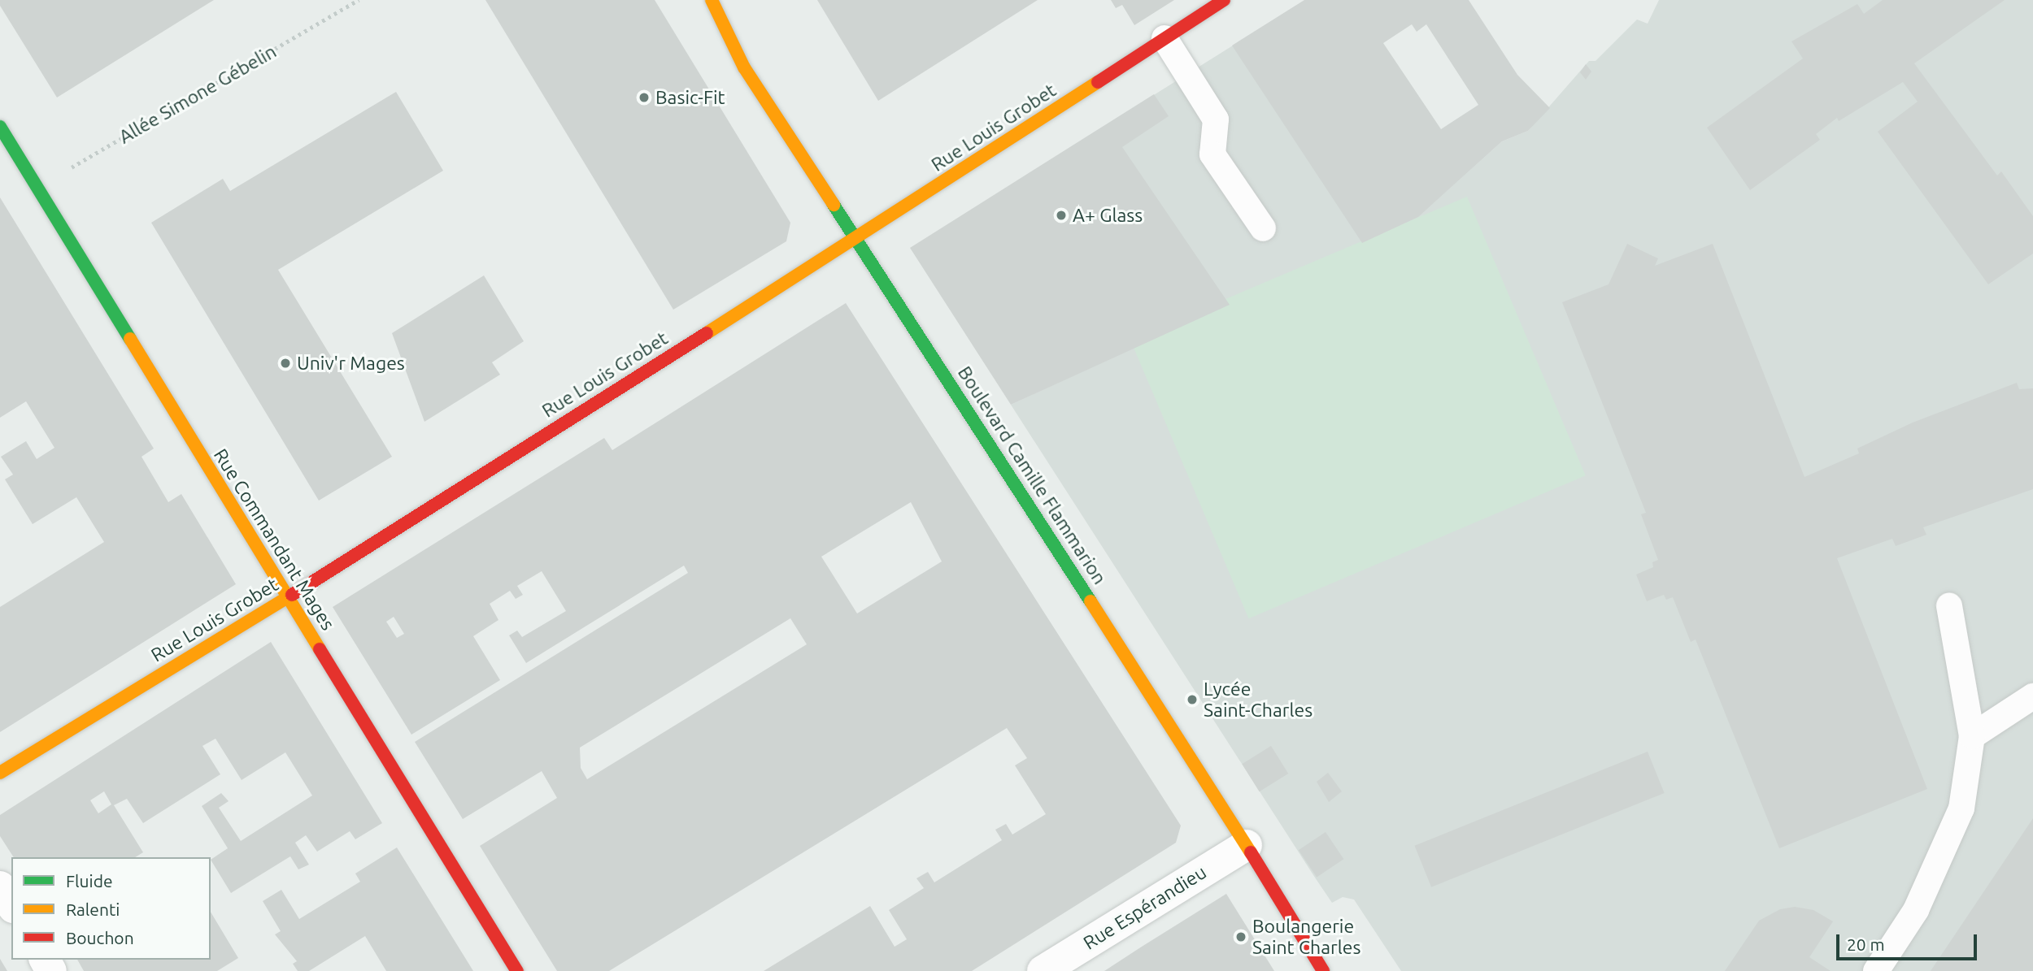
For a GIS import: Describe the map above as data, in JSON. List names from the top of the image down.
{
  "streets": {
    "street": [
      "Rue Louis Grobet",
      "Boulevard Camille Flammarion",
      "Rue Commandant Mages",
      "Rue Espérandieu"
    ],
    "path": ["Allée Simone Gébelin"]
  },
  "crossings": [
    ["Allée Simone Gébelin", "Rue Commandant Mages"],
    ["Rue Louis Grobet", "Boulevard Camille Flammarion"],
    ["Rue Louis Grobet", "Rue Commandant Mages"],
    ["Boulevard Camille Flammarion", "Rue Espérandieu"]
  ],
  "places": [
    "Basic-Fit",
    "A+ Glass",
    "Univ'r Mages",
    "Lycée Saint-Charles",
    "Boulangerie Saint Charles"
  ],
  "legend": ["Fluide", "Ralenti", "Bouchon"],
  "scale_bar": "20 m"
}
